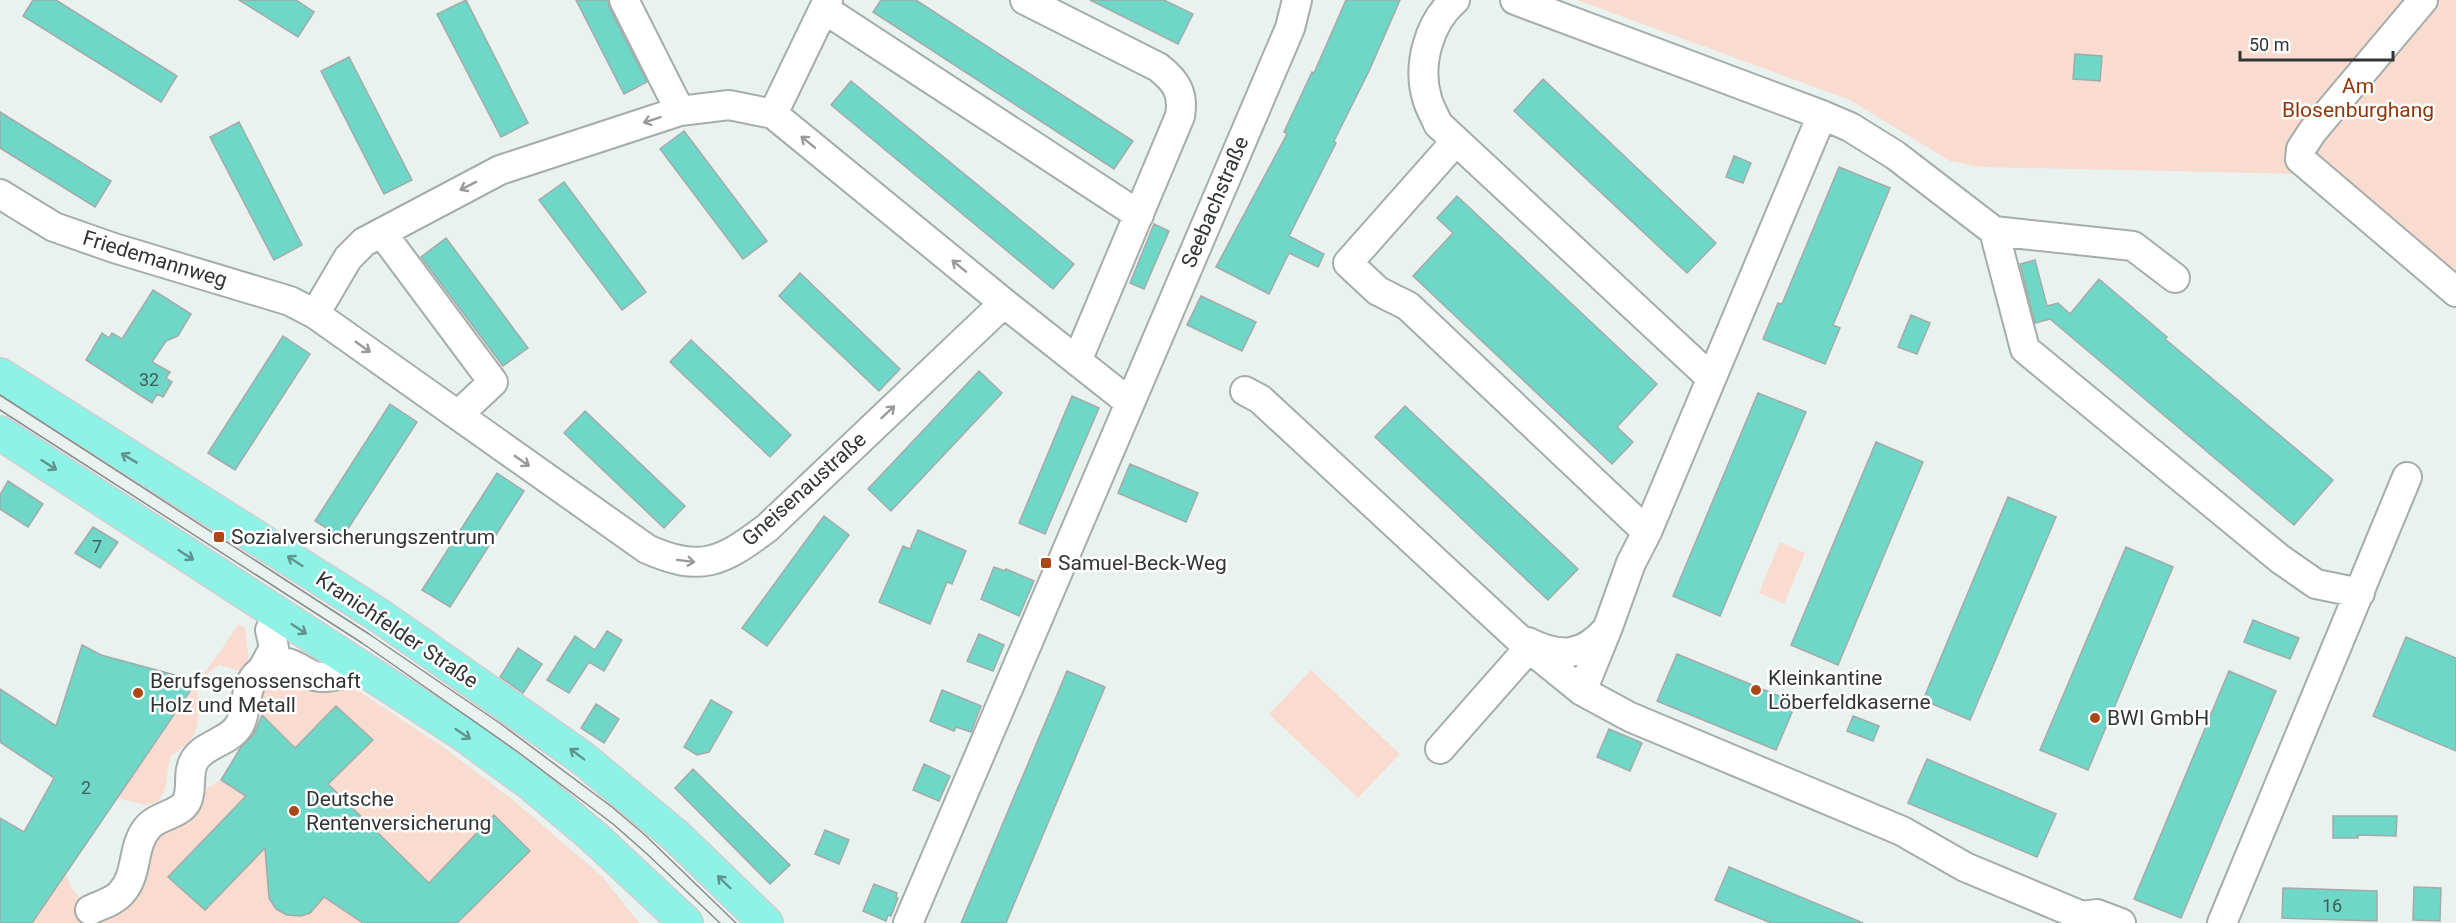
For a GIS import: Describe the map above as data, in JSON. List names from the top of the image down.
{
  "streets": {
    "main road": ["Kranichfelder Straße"],
    "street": ["Seebachstraße", "Friedemannweg", "Gneisenaustraße"]
  },
  "crossings": [
    ["Friedemannweg", "Gneisenaustraße"]
  ],
  "parks": ["Am Blosenburghang"],
  "places": {
    "transit": ["Sozialversicherungszentrum", "Samuel-Beck-Weg"],
    "other": [
      "Kleinkantine Löberfeldkaserne",
      "Berufsgenossenschaft Holz und Metall",
      "BWI GmbH",
      "Deutsche Rentenversicherung"
    ]
  },
  "house_numbers": [
    "32",
    "7",
    "2",
    "16"
  ],
  "scale_bar": "50 m"
}
